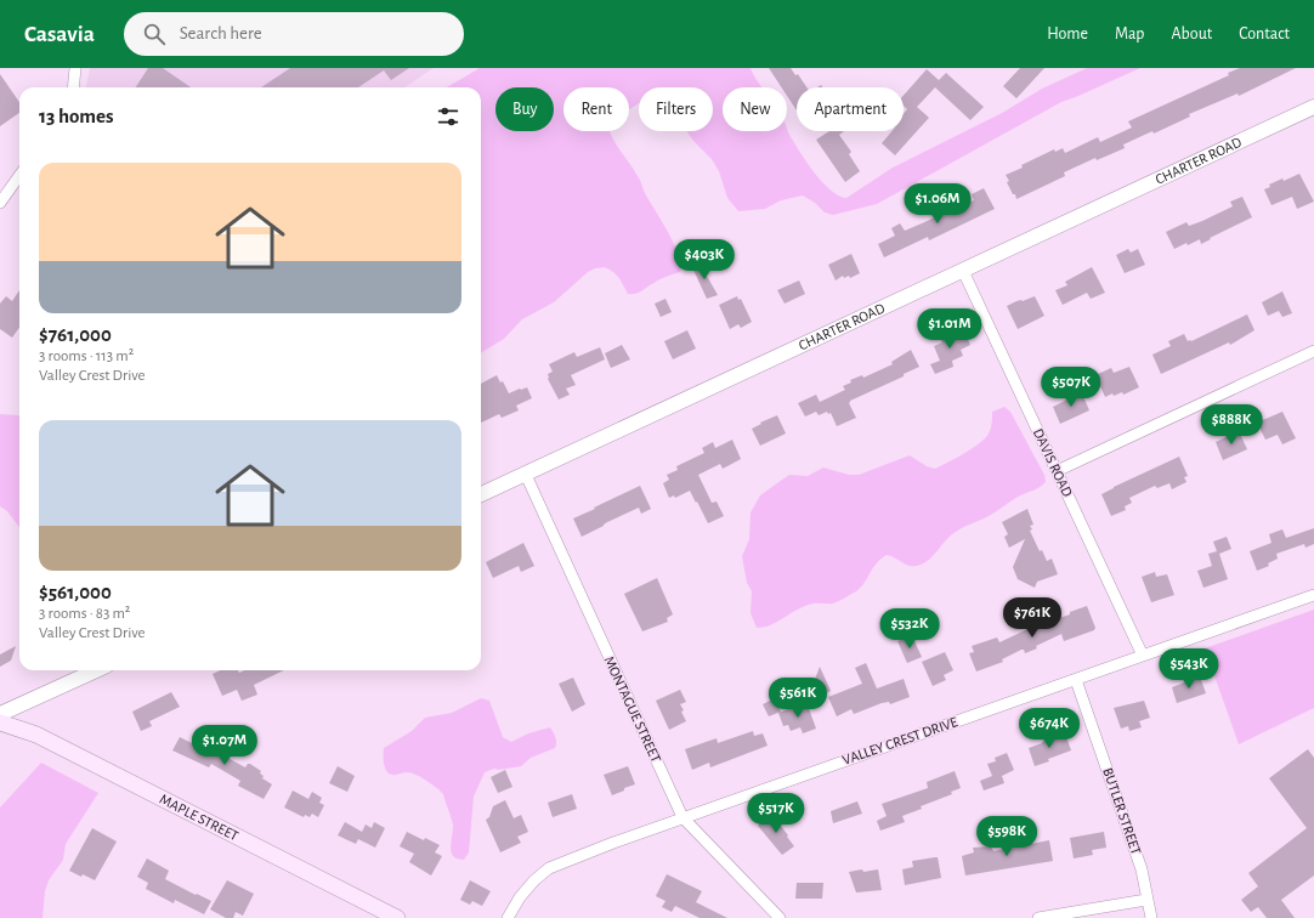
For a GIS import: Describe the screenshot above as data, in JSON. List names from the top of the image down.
{
  "streets": {
    "main road": ["MAPLE STREET"],
    "street": [
      "CHARTER ROAD",
      "DAVIS ROAD",
      "MONTAGUE STREET",
      "VALLEY CREST DRIVE",
      "BUTLER STREET"
    ]
  },
  "crossings": [
    ["CHARTER ROAD", "DAVIS ROAD"],
    ["CHARTER ROAD", "MONTAGUE STREET"],
    ["DAVIS ROAD", "VALLEY CREST DRIVE"],
    ["MONTAGUE STREET", "VALLEY CREST DRIVE"],
    ["VALLEY CREST DRIVE", "BUTLER STREET"]
  ],
  "page": {
    "header": "Casavia",
    "search": "Search here",
    "nav": [
      "Home",
      "Map",
      "About",
      "Contact"
    ],
    "chip": [
      "Buy",
      "Rent",
      "Filters",
      "New",
      "Apartment"
    ],
    "heading": "13 homes",
    "list": [
      {
        "name": "$761,000",
        "note": "3 rooms · 113 m² · Valley Crest Drive"
      },
      {
        "name": "$561,000",
        "note": "3 rooms · 83 m² · Valley Crest Drive"
      }
    ],
    "price": [
      "$1.06M",
      "$403K",
      "$1.01M",
      "$507K",
      "$888K",
      "$761K",
      "$532K",
      "$543K",
      "$561K",
      "$674K",
      "$1.07M",
      "$517K",
      "$598K"
    ]
  }
}
